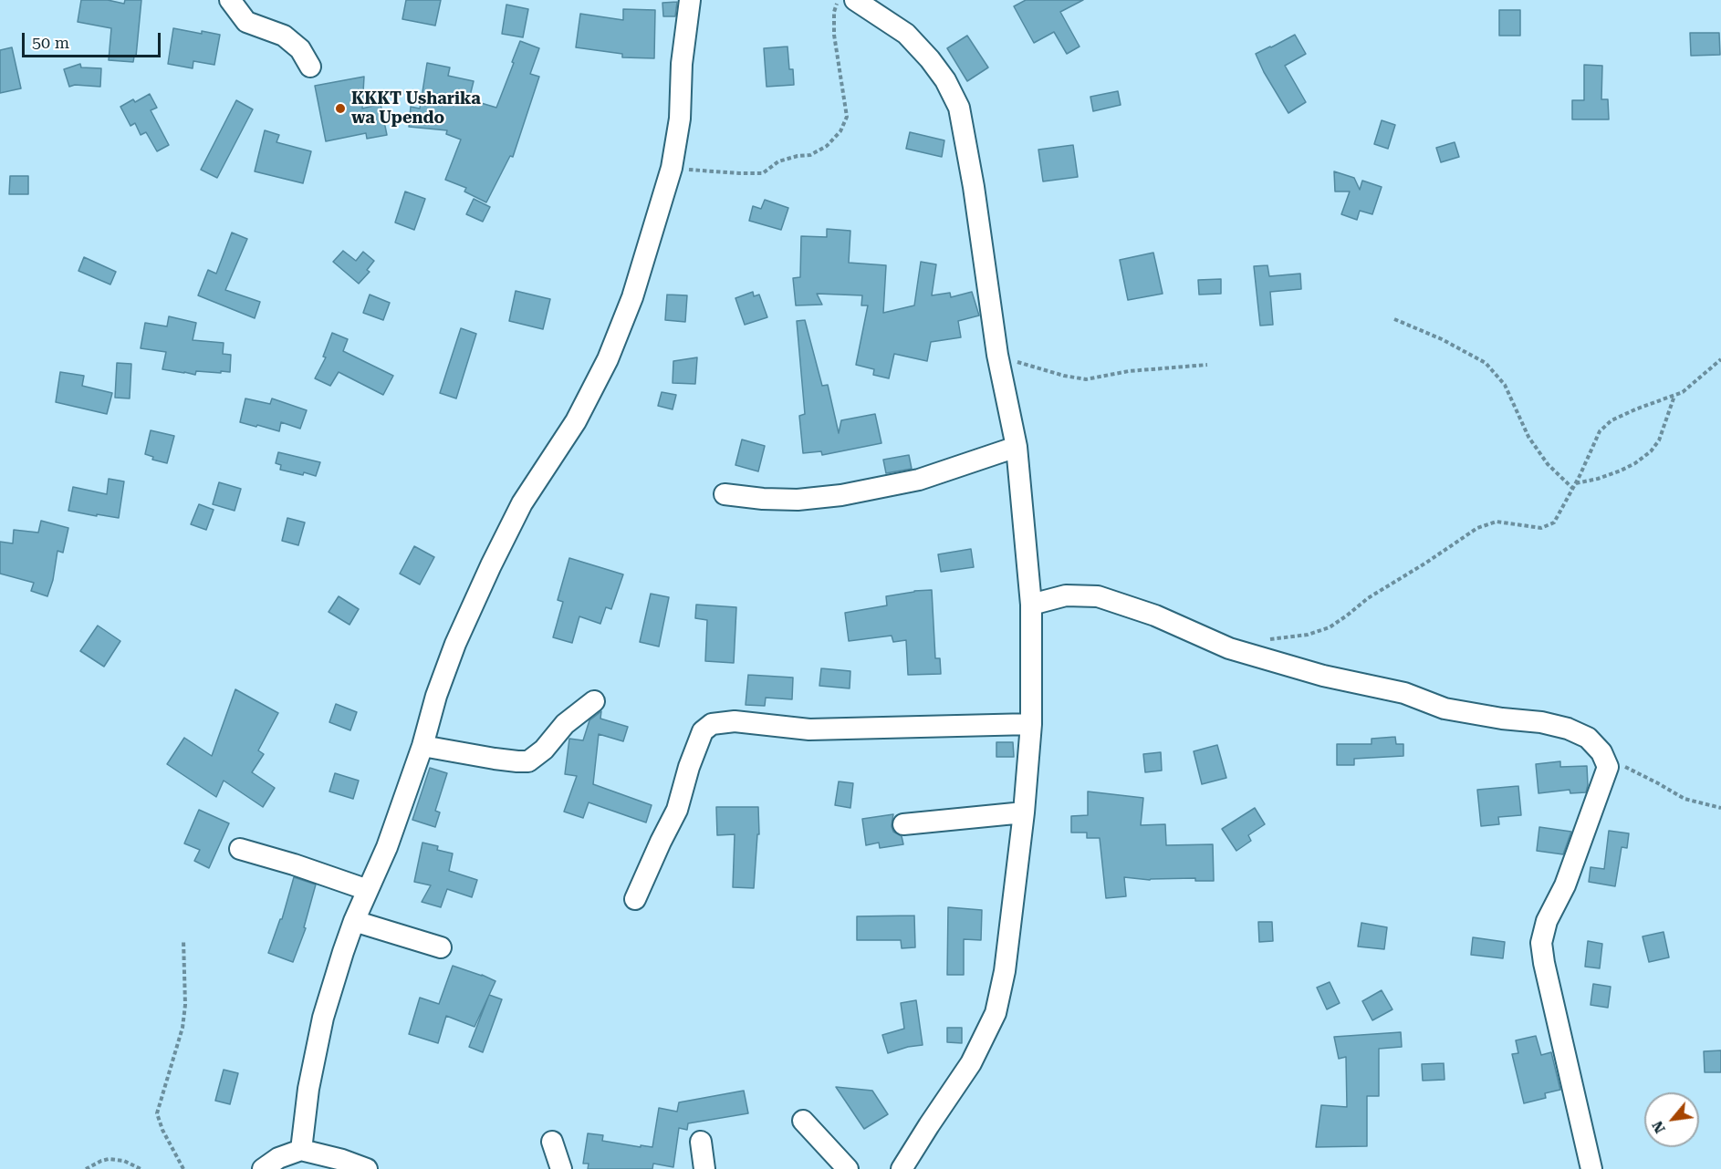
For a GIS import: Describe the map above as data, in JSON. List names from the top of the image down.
{
  "places": ["KKKT Usharika wa Upendo"],
  "scale_bar": "50 m",
  "north": "bottom left"
}
